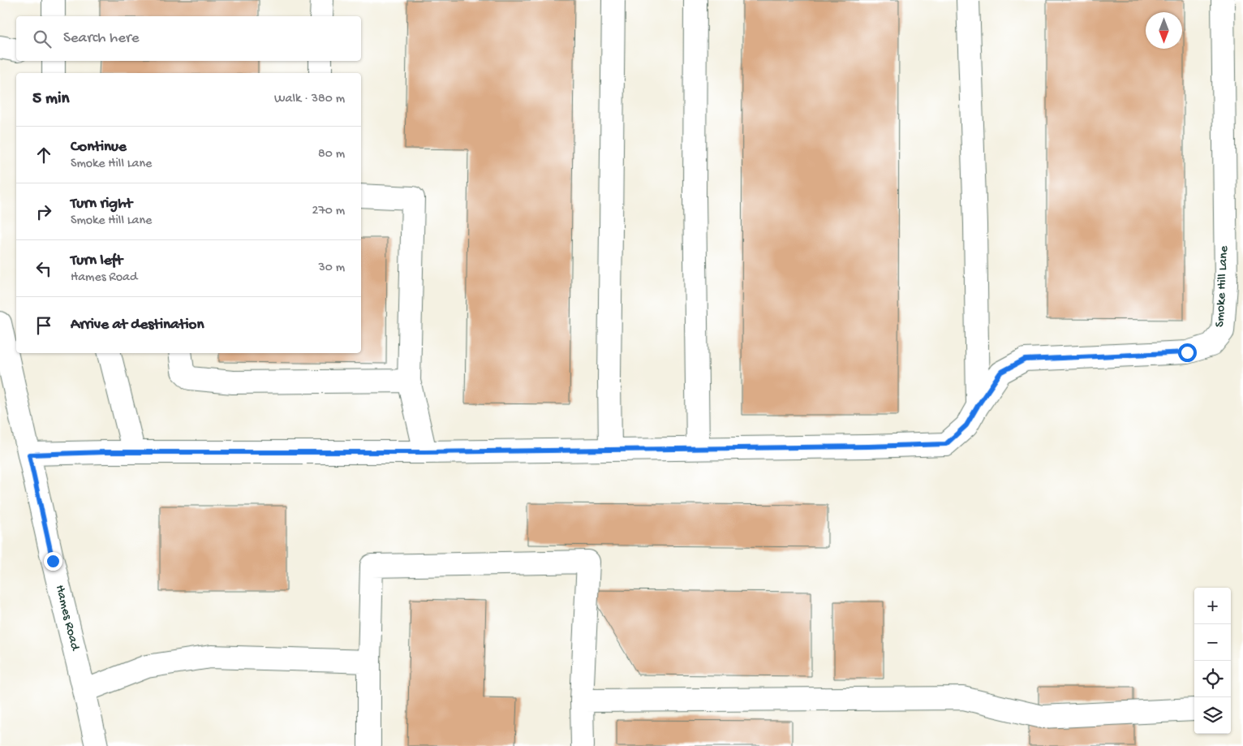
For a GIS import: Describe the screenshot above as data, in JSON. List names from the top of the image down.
{
  "streets": {
    "street": ["Smoke Hill Lane", "Hames Road"]
  },
  "crossings": [
    ["Smoke Hill Lane", "Hames Road"]
  ],
  "north": "bottom",
  "page": {
    "search": "Search here",
    "heading": ["5 min", "Walk · 380 m"],
    "list": [
      ["Continue", "Smoke Hill Lane", "80 m"],
      ["Turn right", "Smoke Hill Lane", "270 m"],
      ["Turn left", "Hames Road", "30 m"],
      "Arrive at destination"
    ],
    "map_buttons": ["+", "−"]
  }
}
